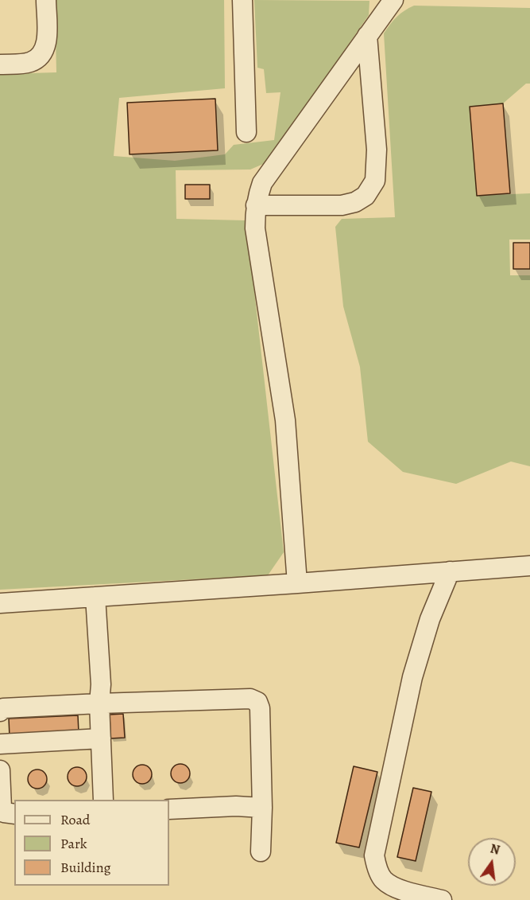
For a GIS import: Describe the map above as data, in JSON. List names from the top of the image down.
{
  "legend": ["Road", "Park", "Building"],
  "north": "top"
}
